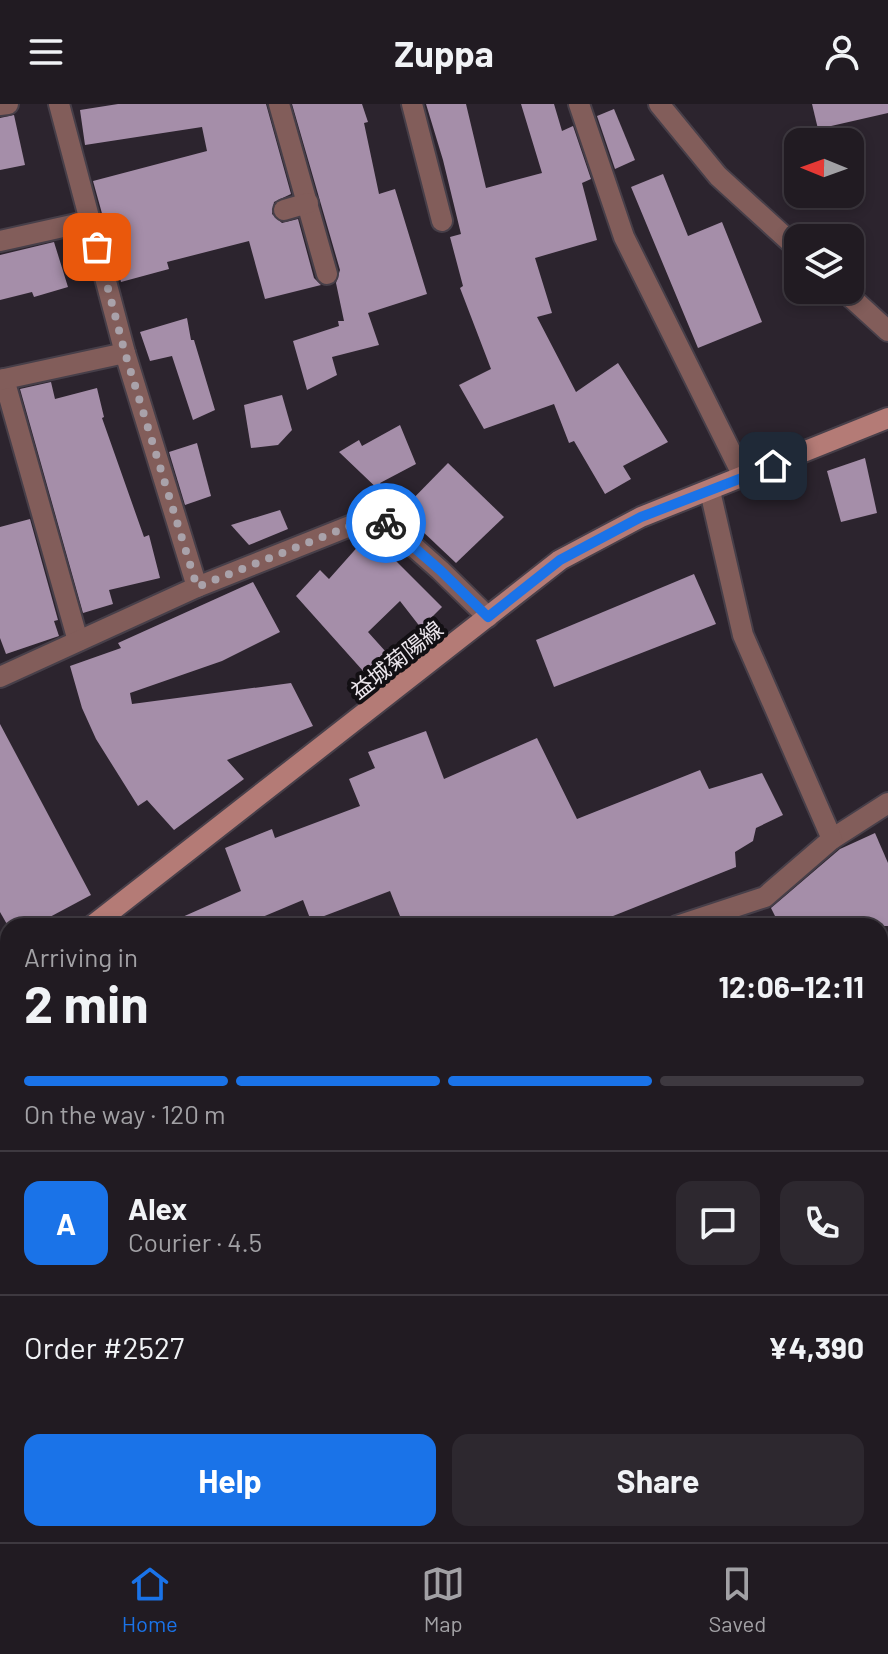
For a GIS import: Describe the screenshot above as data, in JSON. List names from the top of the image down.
{
  "streets": {
    "main road": ["益城菊陽線"]
  },
  "north": "left",
  "page": {
    "header": "Zuppa",
    "heading": ["2 min", "Arriving in", "12:06–12:11"],
    "panel": [
      "Alex",
      "Courier · 4.5",
      "Order #2527",
      "¥4,390"
    ],
    "bar": "On the way · 120 m",
    "round": "A",
    "buttons": ["Help", "Share"],
    "tabs": ["Home", "Map", "Saved"]
  }
}
